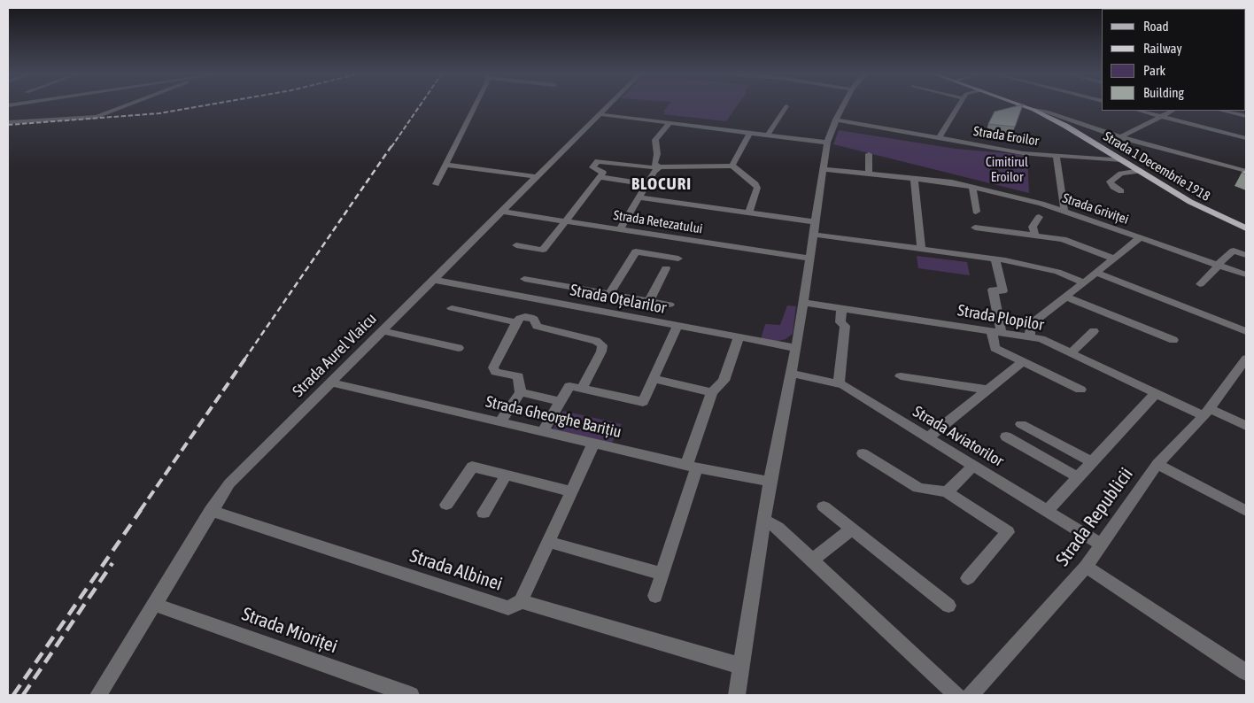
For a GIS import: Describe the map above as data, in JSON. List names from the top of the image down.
{
  "streets": {
    "main road": ["Strada 1 Decembrie 1918"],
    "street": [
      "Strada Eroilor",
      "Strada Griviței",
      "Strada Retezatului",
      "Strada Oțelarilor",
      "Strada Plopilor",
      "Strada Aurel Vlaicu",
      "Strada Gheorghe Barițiu",
      "Strada Aviatorilor",
      "Strada Republicii",
      "Strada Albinei",
      "Strada Mioriței"
    ]
  },
  "crossings": [
    ["Strada Eroilor", "Strada 1 Decembrie 1918"],
    ["Strada Retezatului", "Strada Aurel Vlaicu"],
    ["Strada Oțelarilor", "Strada Aurel Vlaicu"],
    ["Strada Plopilor", "Strada Republicii"],
    ["Strada Aurel Vlaicu", "Strada Gheorghe Barițiu"],
    ["Strada Aurel Vlaicu", "Strada Albinei"],
    ["Strada Aurel Vlaicu", "Strada Mioriței"],
    ["Strada Aviatorilor", "Strada Republicii"]
  ],
  "districts": ["BLOCURI"],
  "parks": ["Cimitirul Eroilor"],
  "legend": [
    "Road",
    "Railway",
    "Park",
    "Building"
  ]
}
